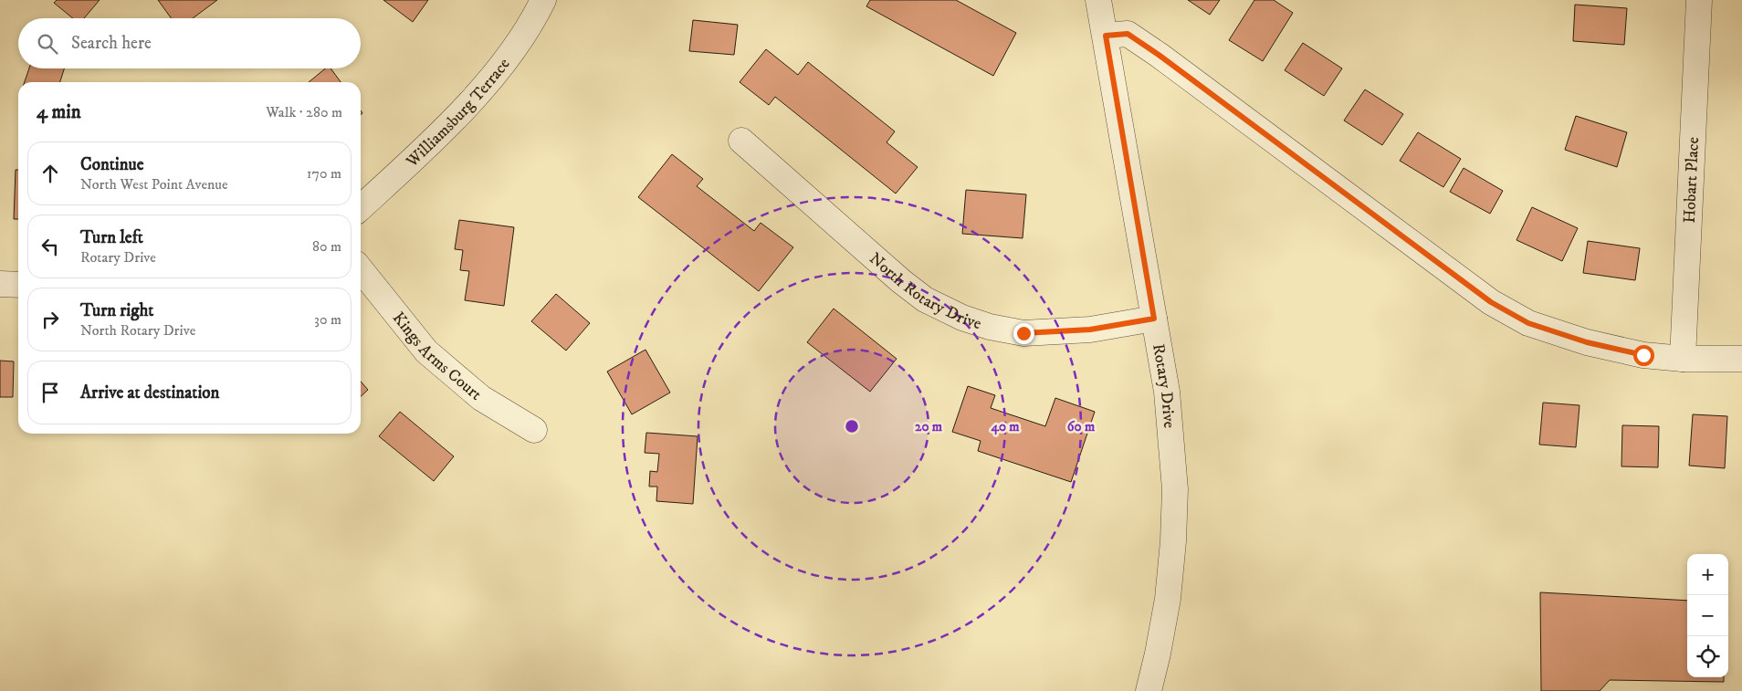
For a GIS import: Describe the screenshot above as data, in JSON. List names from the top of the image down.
{
  "streets": {
    "street": [
      "Williamsburg Terrace",
      "Hobart Place",
      "North Rotary Drive",
      "Kings Arms Court",
      "Rotary Drive"
    ]
  },
  "crossings": [
    ["North Rotary Drive", "Rotary Drive"]
  ],
  "page": {
    "search": "Search here",
    "heading": ["4 min", "Walk · 280 m"],
    "list": [
      ["Continue", "North West Point Avenue", "170 m"],
      ["Turn left", "Rotary Drive", "80 m"],
      ["Turn right", "North Rotary Drive", "30 m"],
      "Arrive at destination"
    ],
    "map_buttons": ["+", "−"]
  },
  "rings": ["20 m", "40 m", "60 m"]
}
